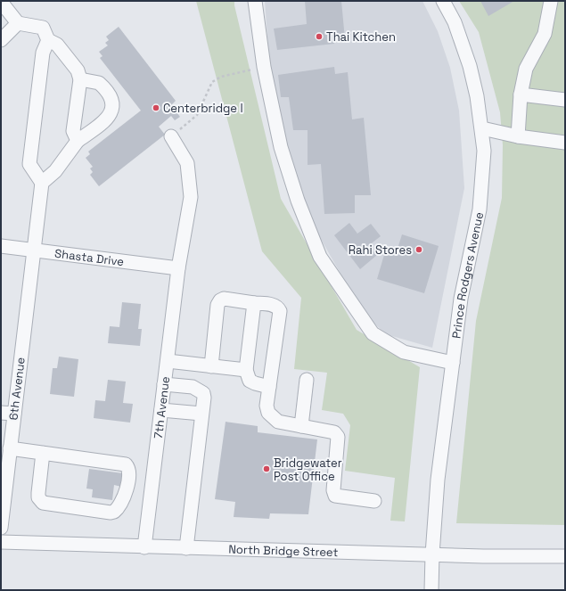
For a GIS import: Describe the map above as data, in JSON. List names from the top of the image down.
{
  "streets": {
    "street": [
      "Shasta Drive",
      "Prince Rodgers Avenue",
      "6th Avenue",
      "7th Avenue",
      "North Bridge Street"
    ]
  },
  "crossings": [
    ["Shasta Drive", "6th Avenue"],
    ["Shasta Drive", "7th Avenue"],
    ["Prince Rodgers Avenue", "North Bridge Street"],
    ["7th Avenue", "North Bridge Street"]
  ],
  "places": [
    "Thai Kitchen",
    "Centerbridge I",
    "Rahi Stores",
    "Bridgewater Post Office"
  ]
}
